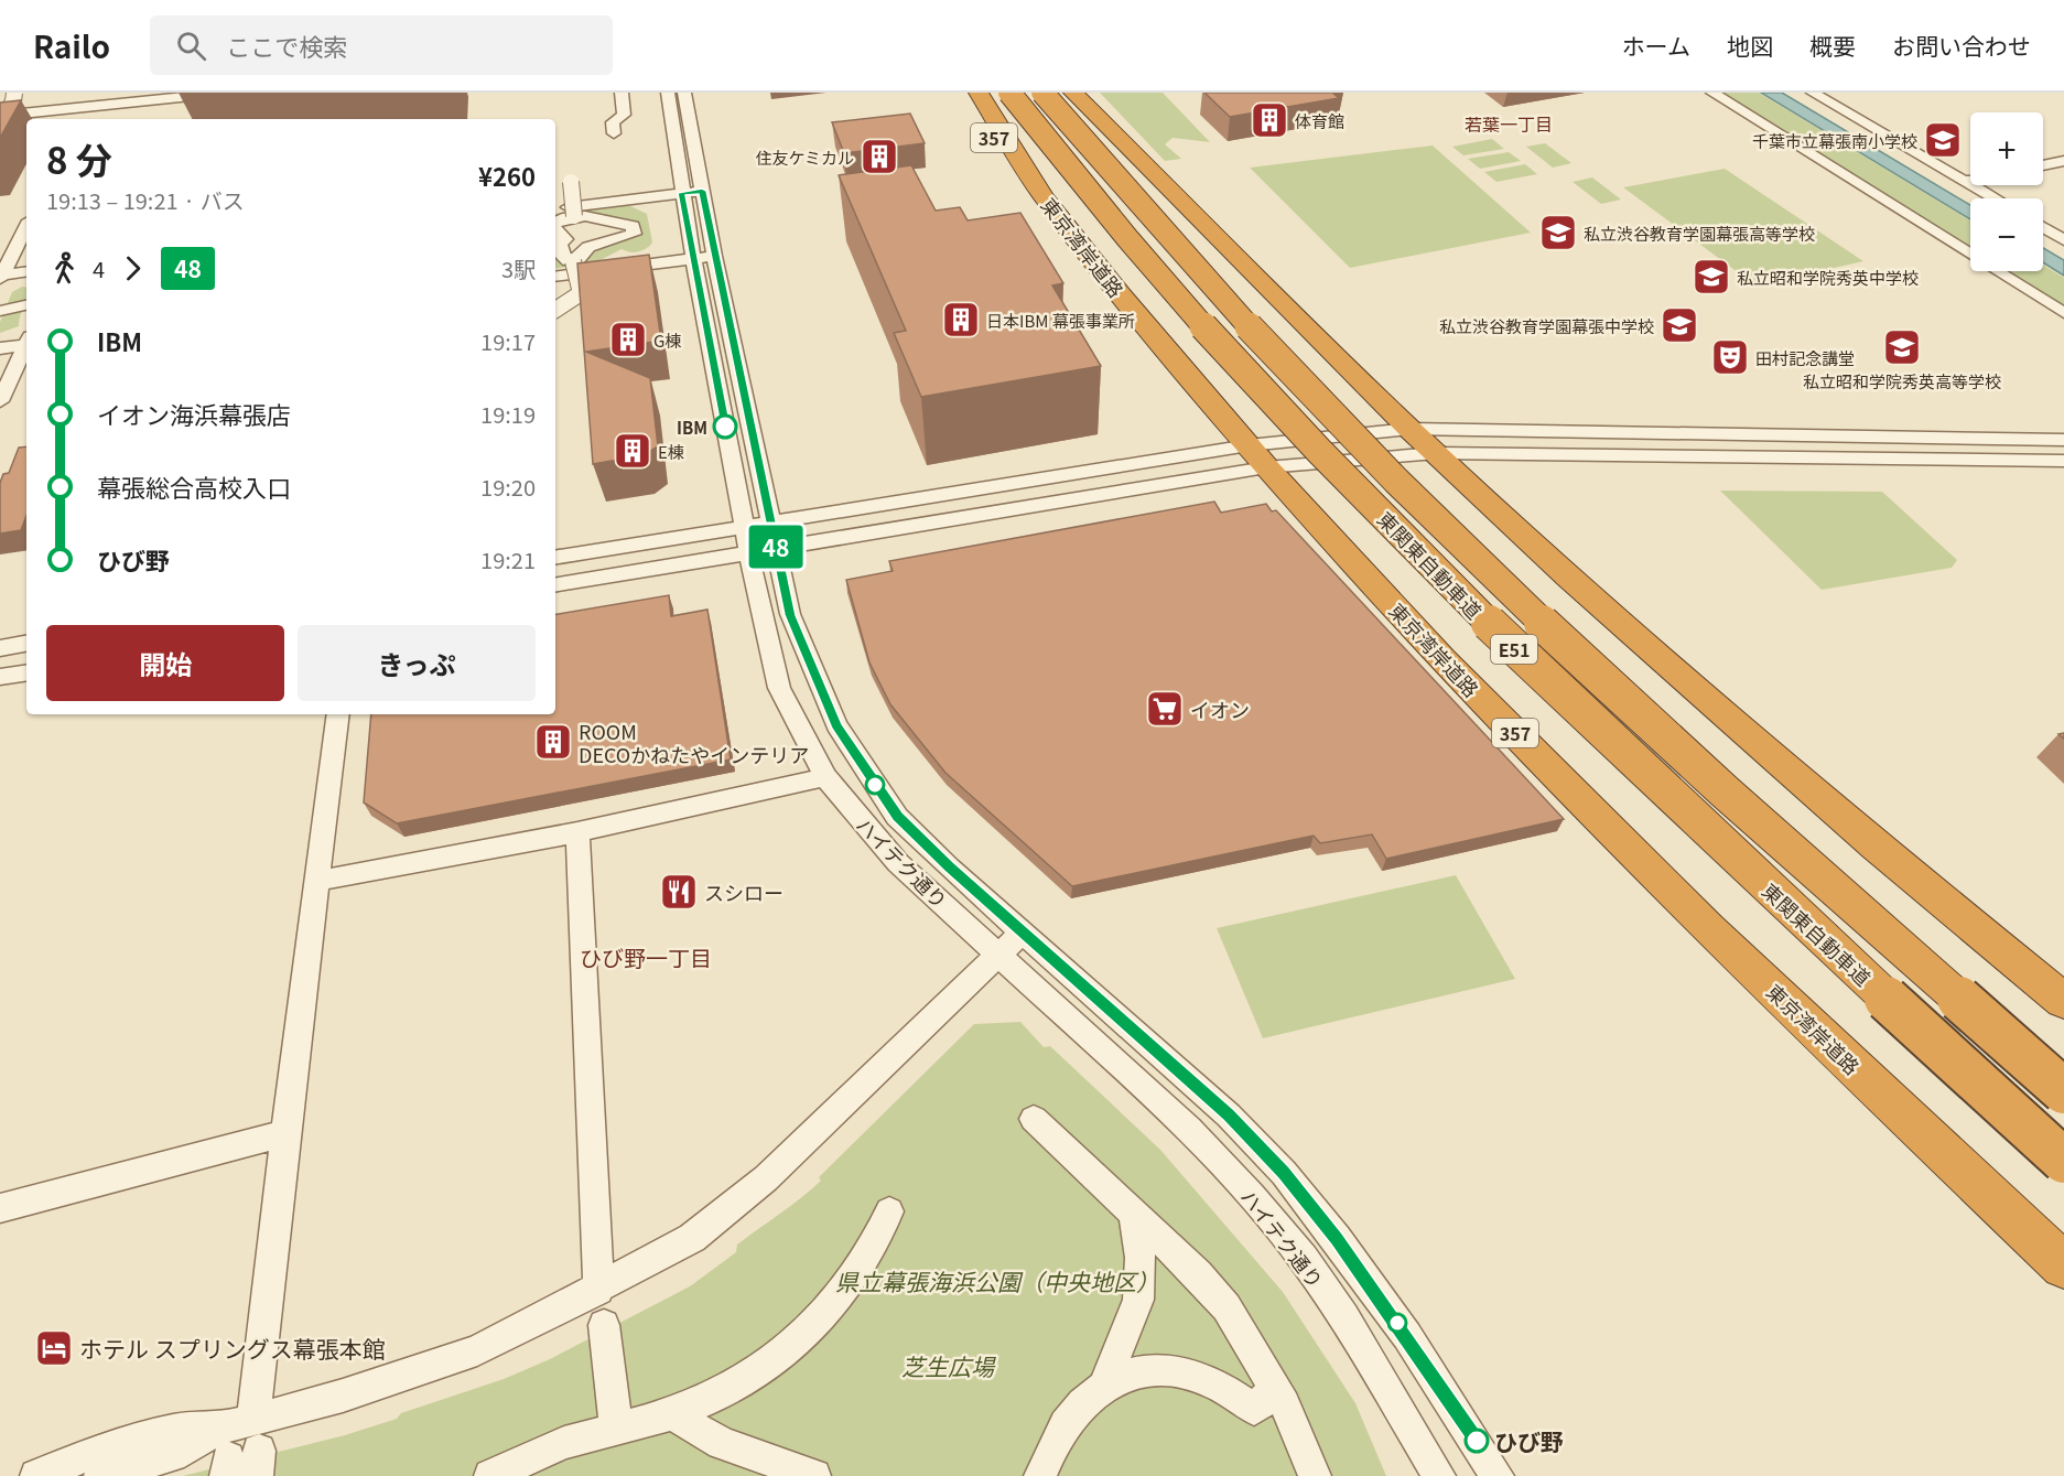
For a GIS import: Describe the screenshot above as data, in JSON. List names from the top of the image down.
{
  "streets": {
    "highway": [
      "357",
      "東京湾岸道路",
      "東関東自動車道",
      "E51"
    ],
    "street": ["ハイテク通り"]
  },
  "crossings": [
    ["357", "東京湾岸道路"]
  ],
  "districts": ["若葉一丁目", "ひび野一丁目"],
  "parks": ["県立幕張海浜公園（中央地区）", "芝生広場"],
  "places": {
    "building": [
      "体育館",
      "住友ケミカル",
      "日本IBM 幕張事業所",
      "G棟",
      "E棟",
      "ROOM DECOかねたやインテリア"
    ],
    "school or university": [
      "千葉市立幕張南小学校",
      "私立渋谷教育学園幕張高等学校",
      "私立昭和学院秀英中学校",
      "私立渋谷教育学園幕張中学校",
      "私立昭和学院秀英高等学校"
    ],
    "theatre": ["田村記念講堂"],
    "other": ["IBM", "ひび野"],
    "supermarket": ["イオン"],
    "restaurant": ["スシロー"],
    "hotel": ["ホテル スプリングス幕張本館"]
  },
  "lines": ["bus line 48"],
  "page": {
    "header": "Railo",
    "search": "ここで検索",
    "nav": [
      "ホーム",
      "地図",
      "概要",
      "お問い合わせ"
    ],
    "on_map": "48",
    "map_buttons": ["+", "−"],
    "heading": ["8 分", "19:13 – 19:21 · バス", "¥260"],
    "legs": ["4", "48", "3駅"],
    "list": [
      {
        "name": "IBM",
        "value": "19:17"
      },
      {
        "name": "イオン海浜幕張店",
        "value": "19:19"
      },
      {
        "name": "幕張総合高校入口",
        "value": "19:20"
      },
      {
        "name": "ひび野",
        "value": "19:21"
      }
    ],
    "buttons": ["開始", "きっぷ"]
  }
}
